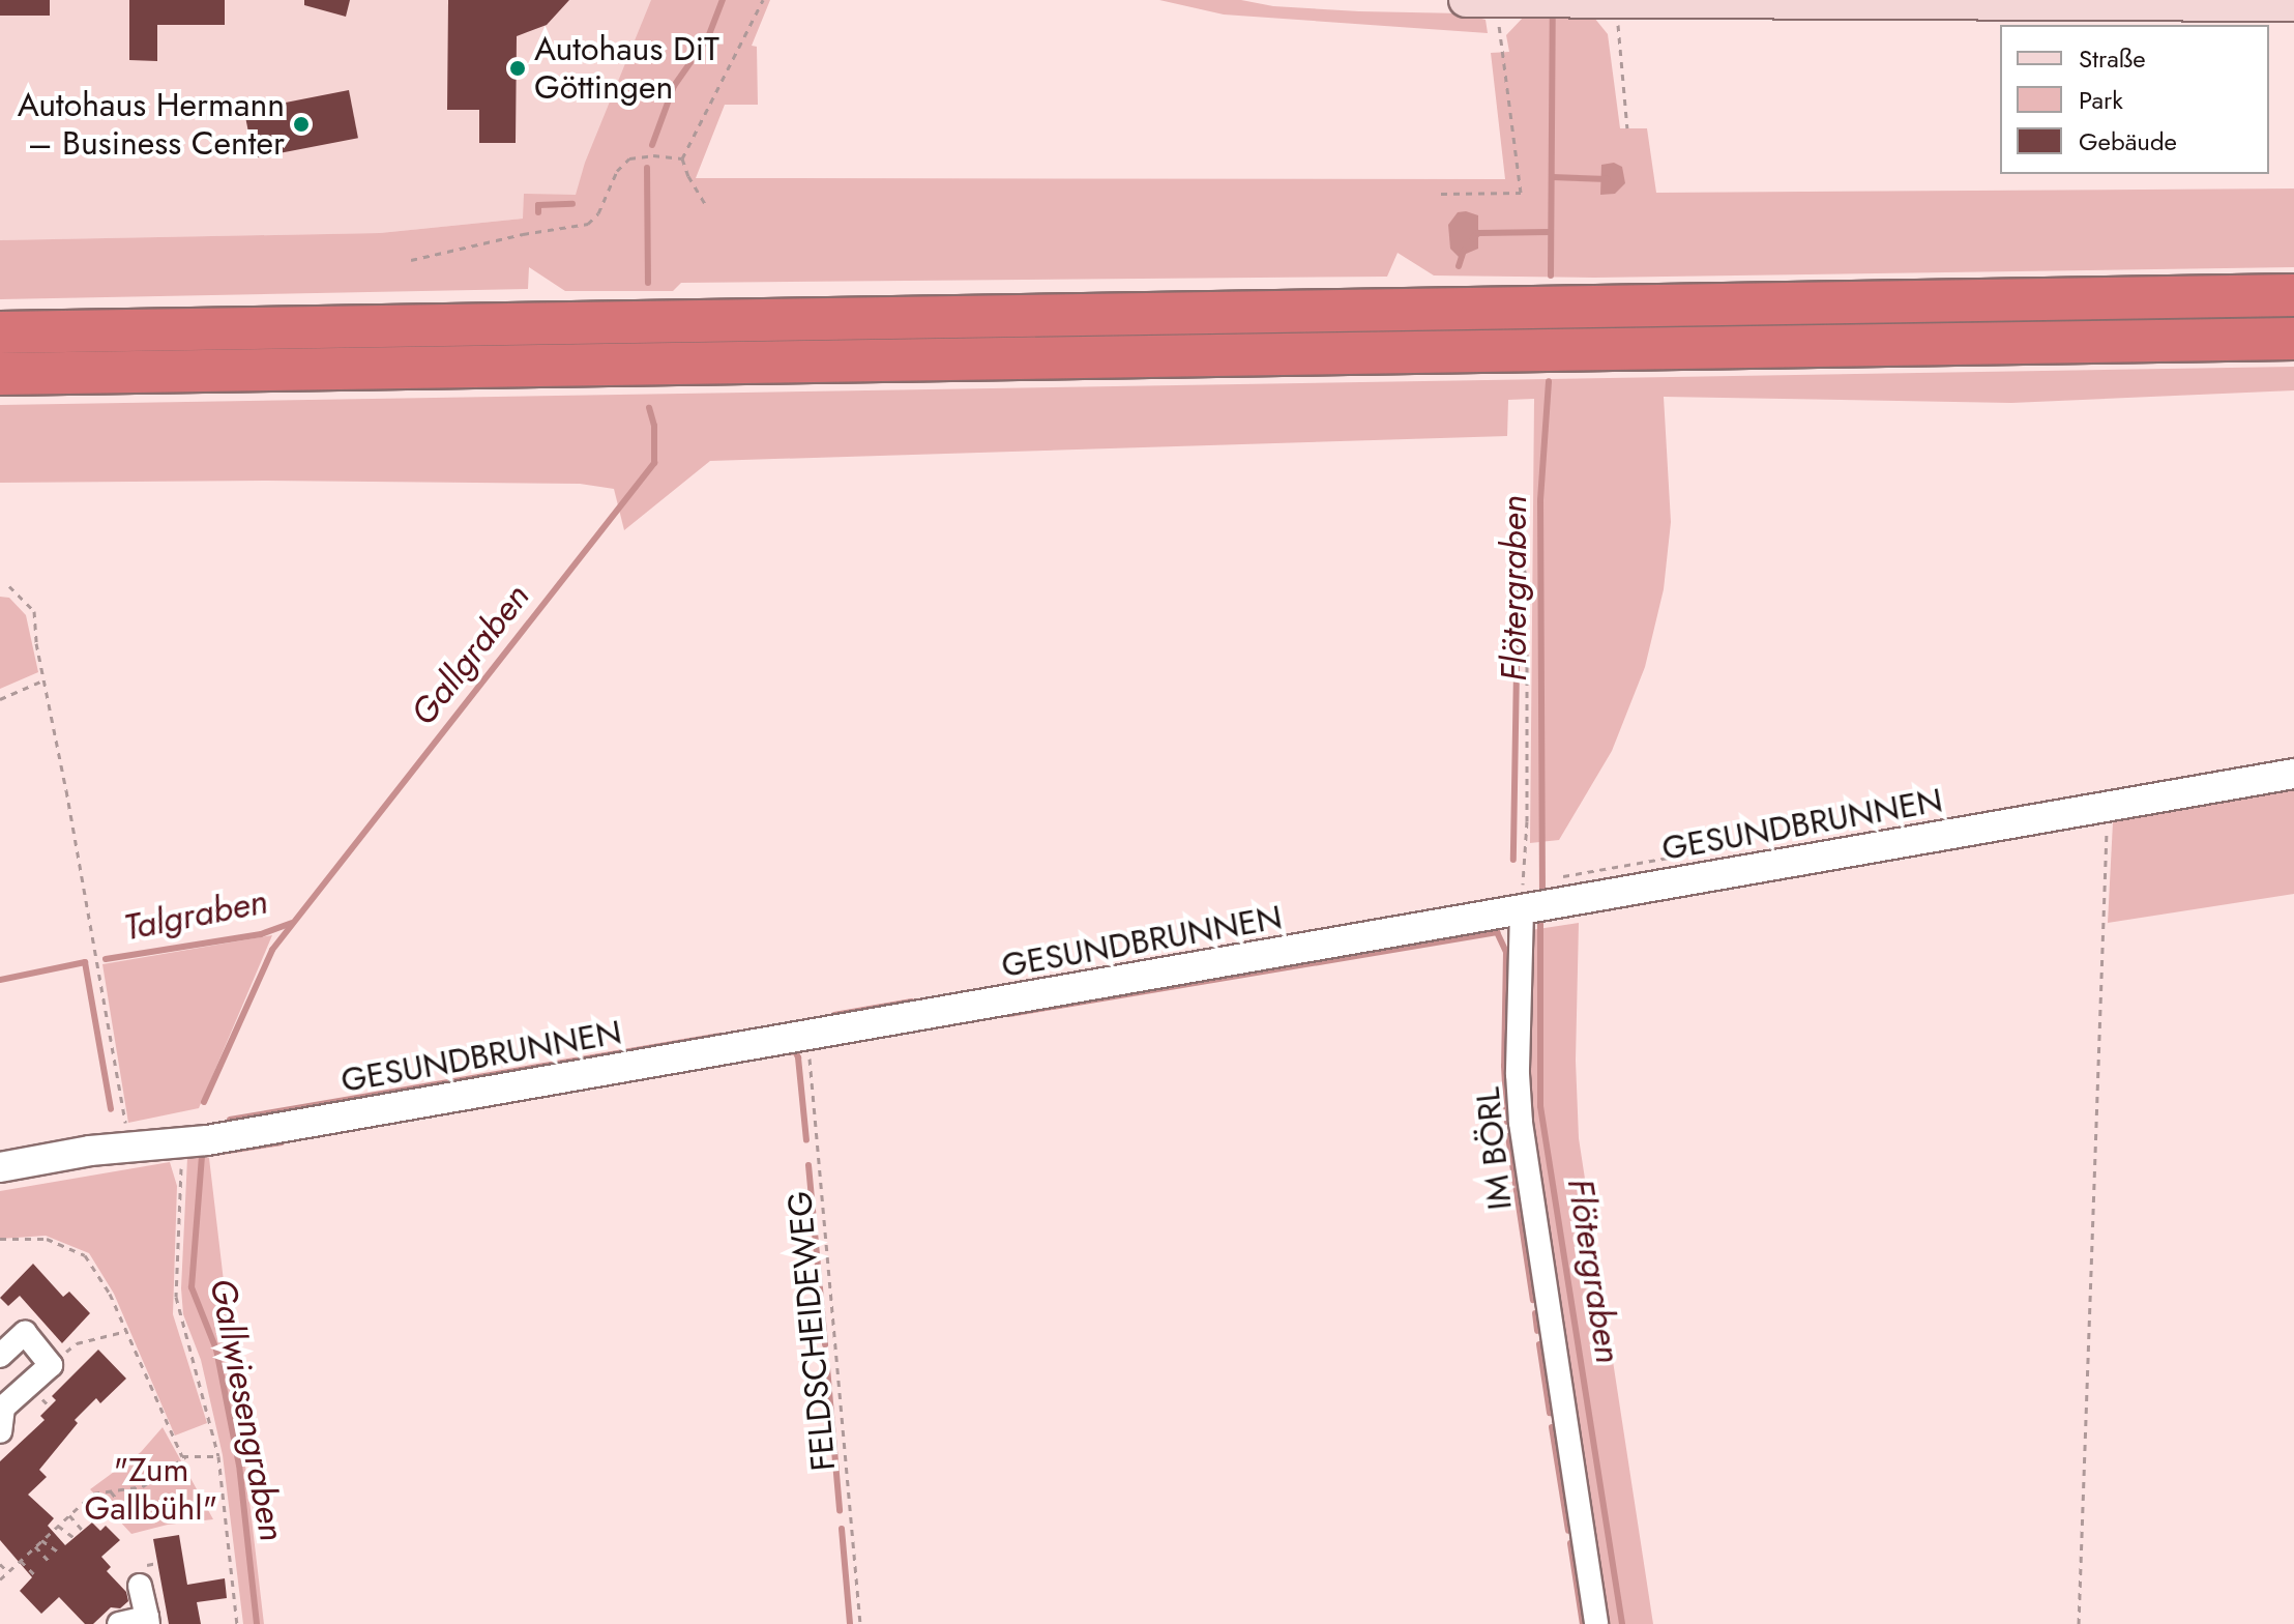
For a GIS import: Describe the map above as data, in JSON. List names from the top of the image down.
{
  "streets": {
    "street": ["GESUNDBRUNNEN", "IM BÖRL"],
    "path": ["FELDSCHEIDEWEG"]
  },
  "crossings": [
    ["GESUNDBRUNNEN", "IM BÖRL"],
    ["GESUNDBRUNNEN", "FELDSCHEIDEWEG"]
  ],
  "water": [
    "Flötergraben",
    "Gallgraben",
    "Talgraben",
    "Gallwiesengraben"
  ],
  "parks": ["\"Zum Gallbühl\""],
  "places": ["Autohaus DiT Göttingen", "Autohaus Hermann – Business Center"],
  "legend": ["Straße", "Park", "Gebäude"]
}
